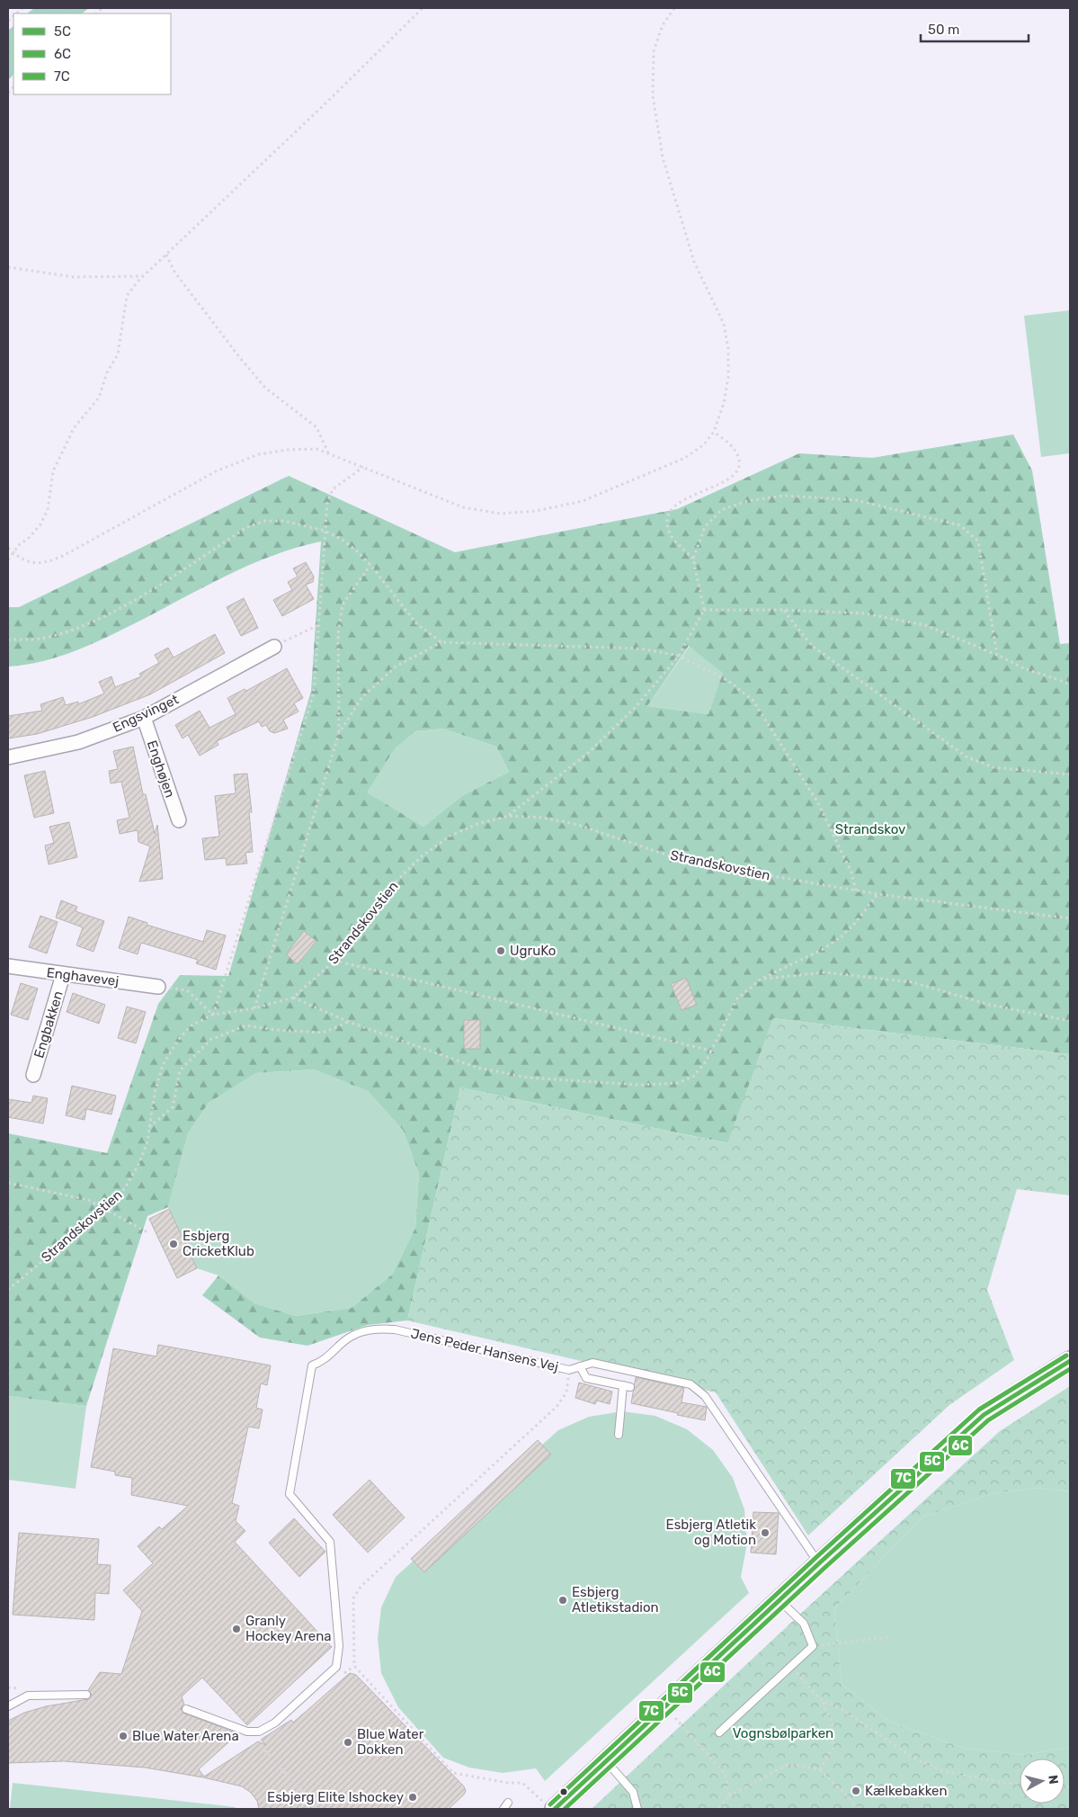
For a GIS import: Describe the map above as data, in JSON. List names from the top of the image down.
{
  "streets": {
    "street": [
      "Engsvinget",
      "Enghøjen",
      "Enghavevej",
      "Engbakken"
    ],
    "lane": ["Jens Peder Hansens Vej"],
    "path": ["Strandskovstien"]
  },
  "crossings": [
    ["Engsvinget", "Enghøjen"],
    ["Enghavevej", "Engbakken"]
  ],
  "parks": ["Strandskov", "Vognsbølparken"],
  "places": [
    "UgruKo",
    "Esbjerg CricketKlub",
    "Esbjerg Atletik og Motion",
    "Esbjerg Atletikstadion",
    "Granly Hockey Arena",
    "Blue Water Arena",
    "Blue Water Dokken",
    "Kælkebakken",
    "Esbjerg Elite Ishockey"
  ],
  "lines": ["transit line 7C", "transit line 5C", "transit line 6C"],
  "legend": ["5C", "6C", "7C"],
  "scale_bar": "50 m",
  "north": "right"
}
